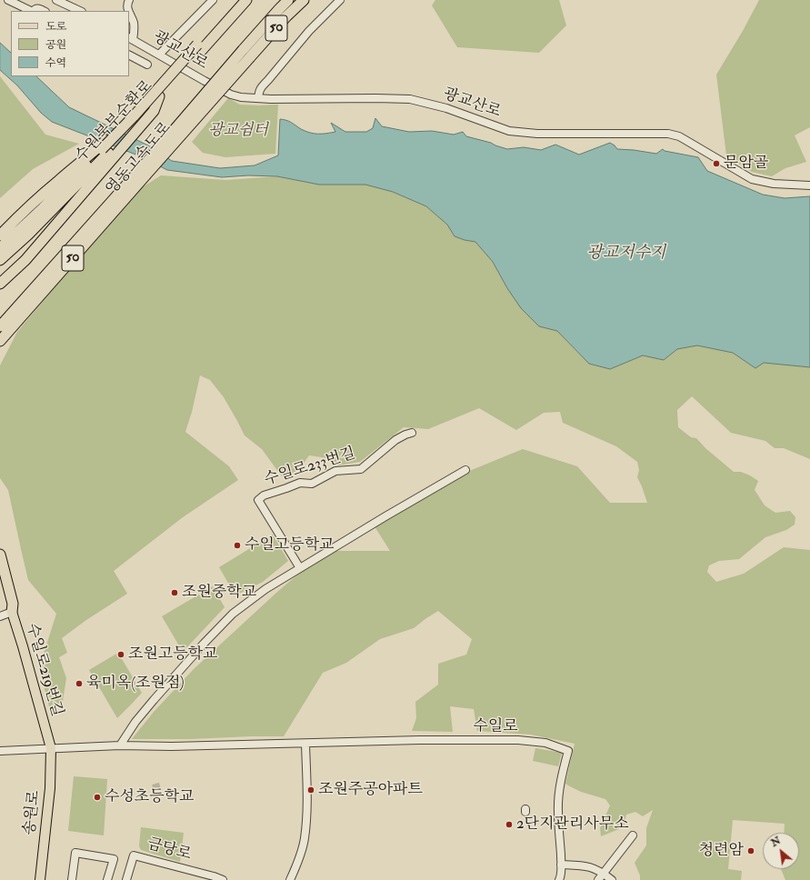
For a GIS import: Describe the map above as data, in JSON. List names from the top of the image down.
{
  "streets": {
    "highway": ["50", "수원북부순환로", "영동고속도로"],
    "main road": ["수일로219번길", "송원로"],
    "street": [
      "광교산로",
      "수일로233번길",
      "수일로",
      "금당로"
    ]
  },
  "crossings": [
    ["수일로219번길", "송원로"]
  ],
  "water": ["광교저수지"],
  "parks": ["광교쉼터"],
  "places": [
    "문암골",
    "수일고등학교",
    "조원중학교",
    "조원고등학교",
    "육미옥(조원점)",
    "조원주공아파트",
    "수성초등학교",
    "2단지관리사무소",
    "청련암"
  ],
  "legend": ["도로", "공원", "수역"],
  "north": "top left"
}
